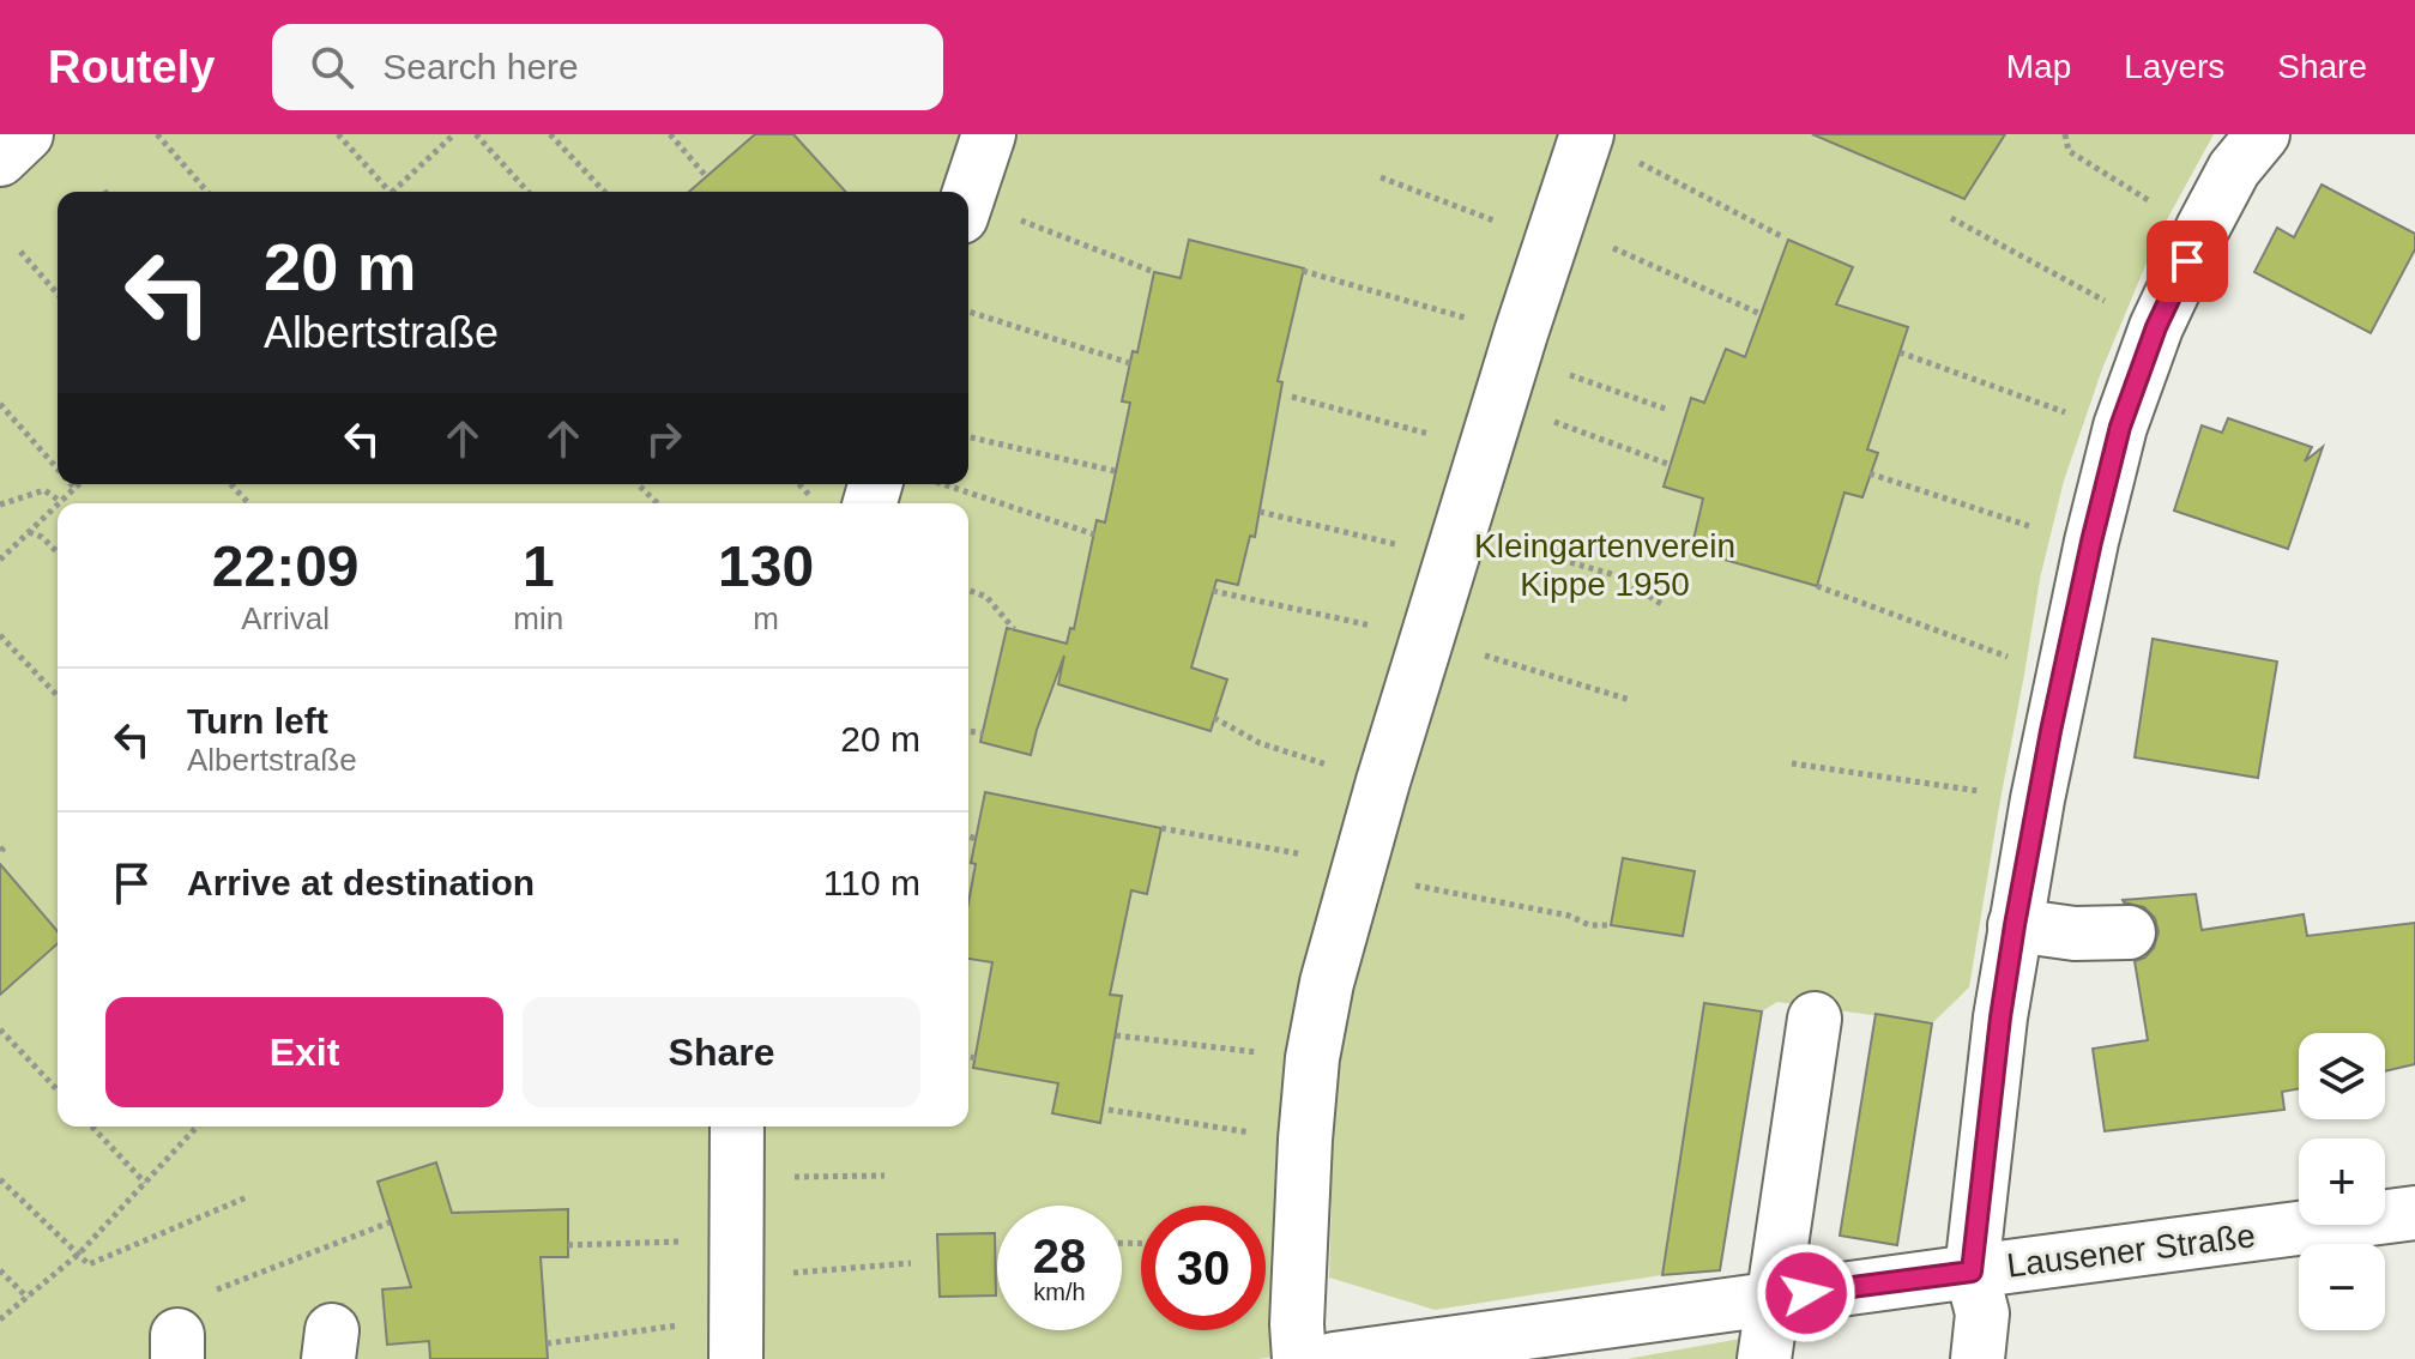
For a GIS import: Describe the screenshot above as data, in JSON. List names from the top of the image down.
{
  "streets": {
    "street": ["Lausener Straße"]
  },
  "parks": ["Kleingartenverein Kippe 1950"],
  "page": {
    "header": "Routely",
    "search": "Search here",
    "nav": ["Map", "Layers", "Share"],
    "turn": ["20 m", "Albertstraße"],
    "eta": [
      "22:09",
      "Arrival",
      "1",
      "min",
      "130",
      "m"
    ],
    "list": [
      {
        "name": "Turn left",
        "note": "Albertstraße",
        "value": "20 m"
      },
      {
        "name": "Arrive at destination",
        "value": "110 m"
      }
    ],
    "buttons": ["Exit", "Share"],
    "map_buttons": ["+", "−"],
    "speed": "28 km/h",
    "limit": "30"
  }
}
